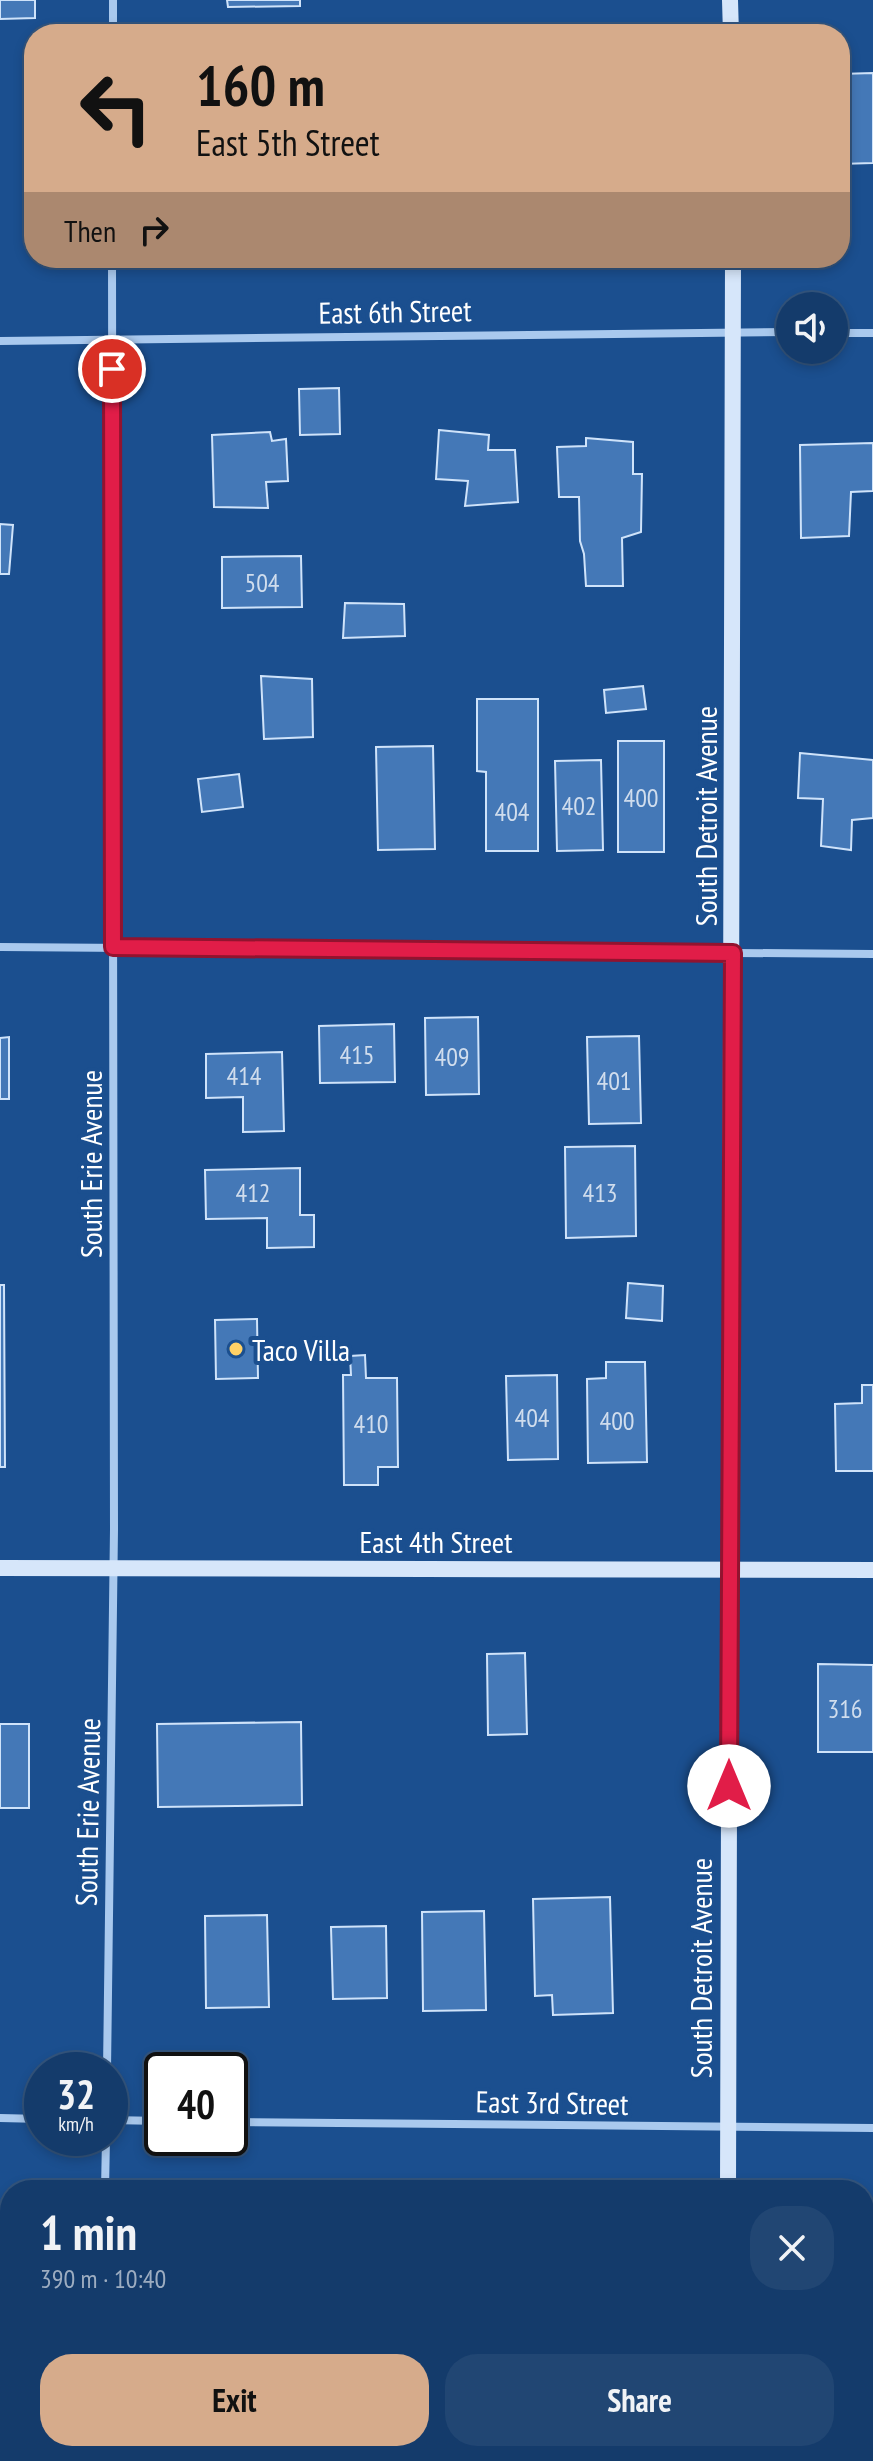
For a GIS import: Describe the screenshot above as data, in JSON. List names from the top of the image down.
{
  "streets": {
    "street": [
      "East 6th Street",
      "South Detroit Avenue",
      "South Erie Avenue",
      "East 4th Street",
      "East 3rd Street"
    ]
  },
  "crossings": [
    ["East 6th Street", "South Detroit Avenue"],
    ["East 6th Street", "South Erie Avenue"],
    ["South Detroit Avenue", "East 4th Street"],
    ["South Detroit Avenue", "East 3rd Street"],
    ["South Erie Avenue", "East 4th Street"]
  ],
  "places": ["Taco Villa"],
  "house_numbers": [
    "504",
    "400",
    "402",
    "404",
    "415",
    "409",
    "414",
    "401",
    "412",
    "413",
    "404",
    "400",
    "410",
    "316"
  ],
  "page": {
    "turn": ["160 m", "East 5th Street"],
    "then": "Then",
    "speed": "32 km/h",
    "limit": "40",
    "heading": ["1 min", "390 m · 10:40"],
    "buttons": ["Exit", "Share"]
  }
}
